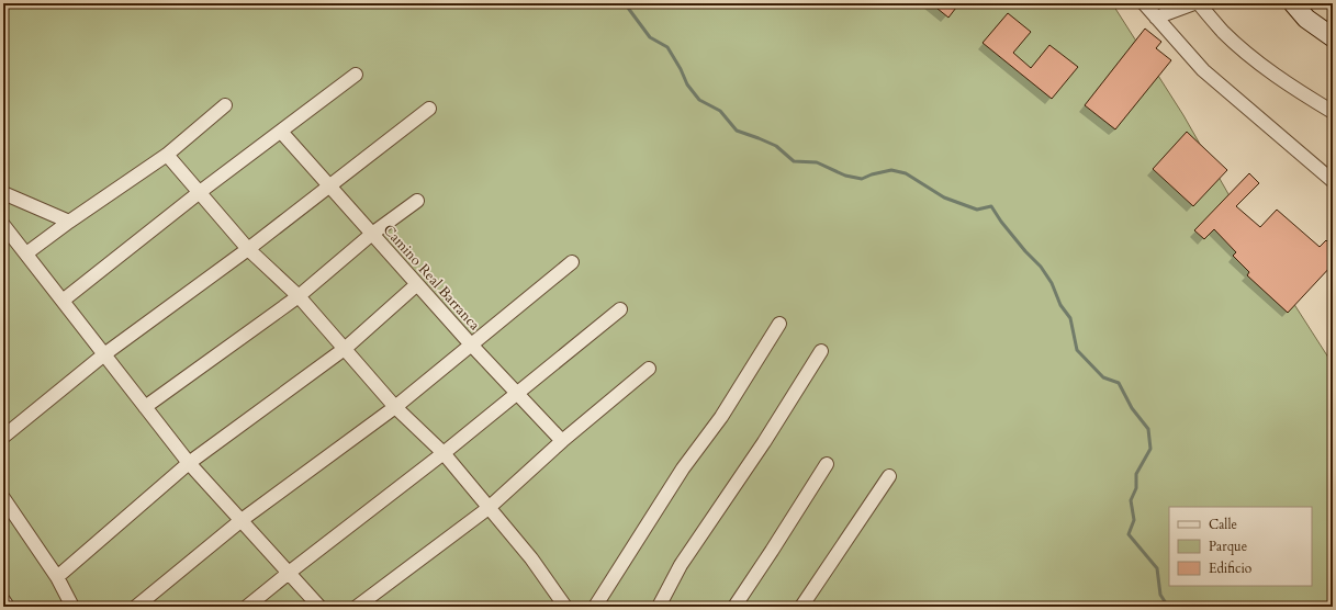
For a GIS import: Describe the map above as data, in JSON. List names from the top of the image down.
{
  "streets": {
    "street": ["Camino Real Barranca"]
  },
  "legend": ["Calle", "Parque", "Edificio"]
}
